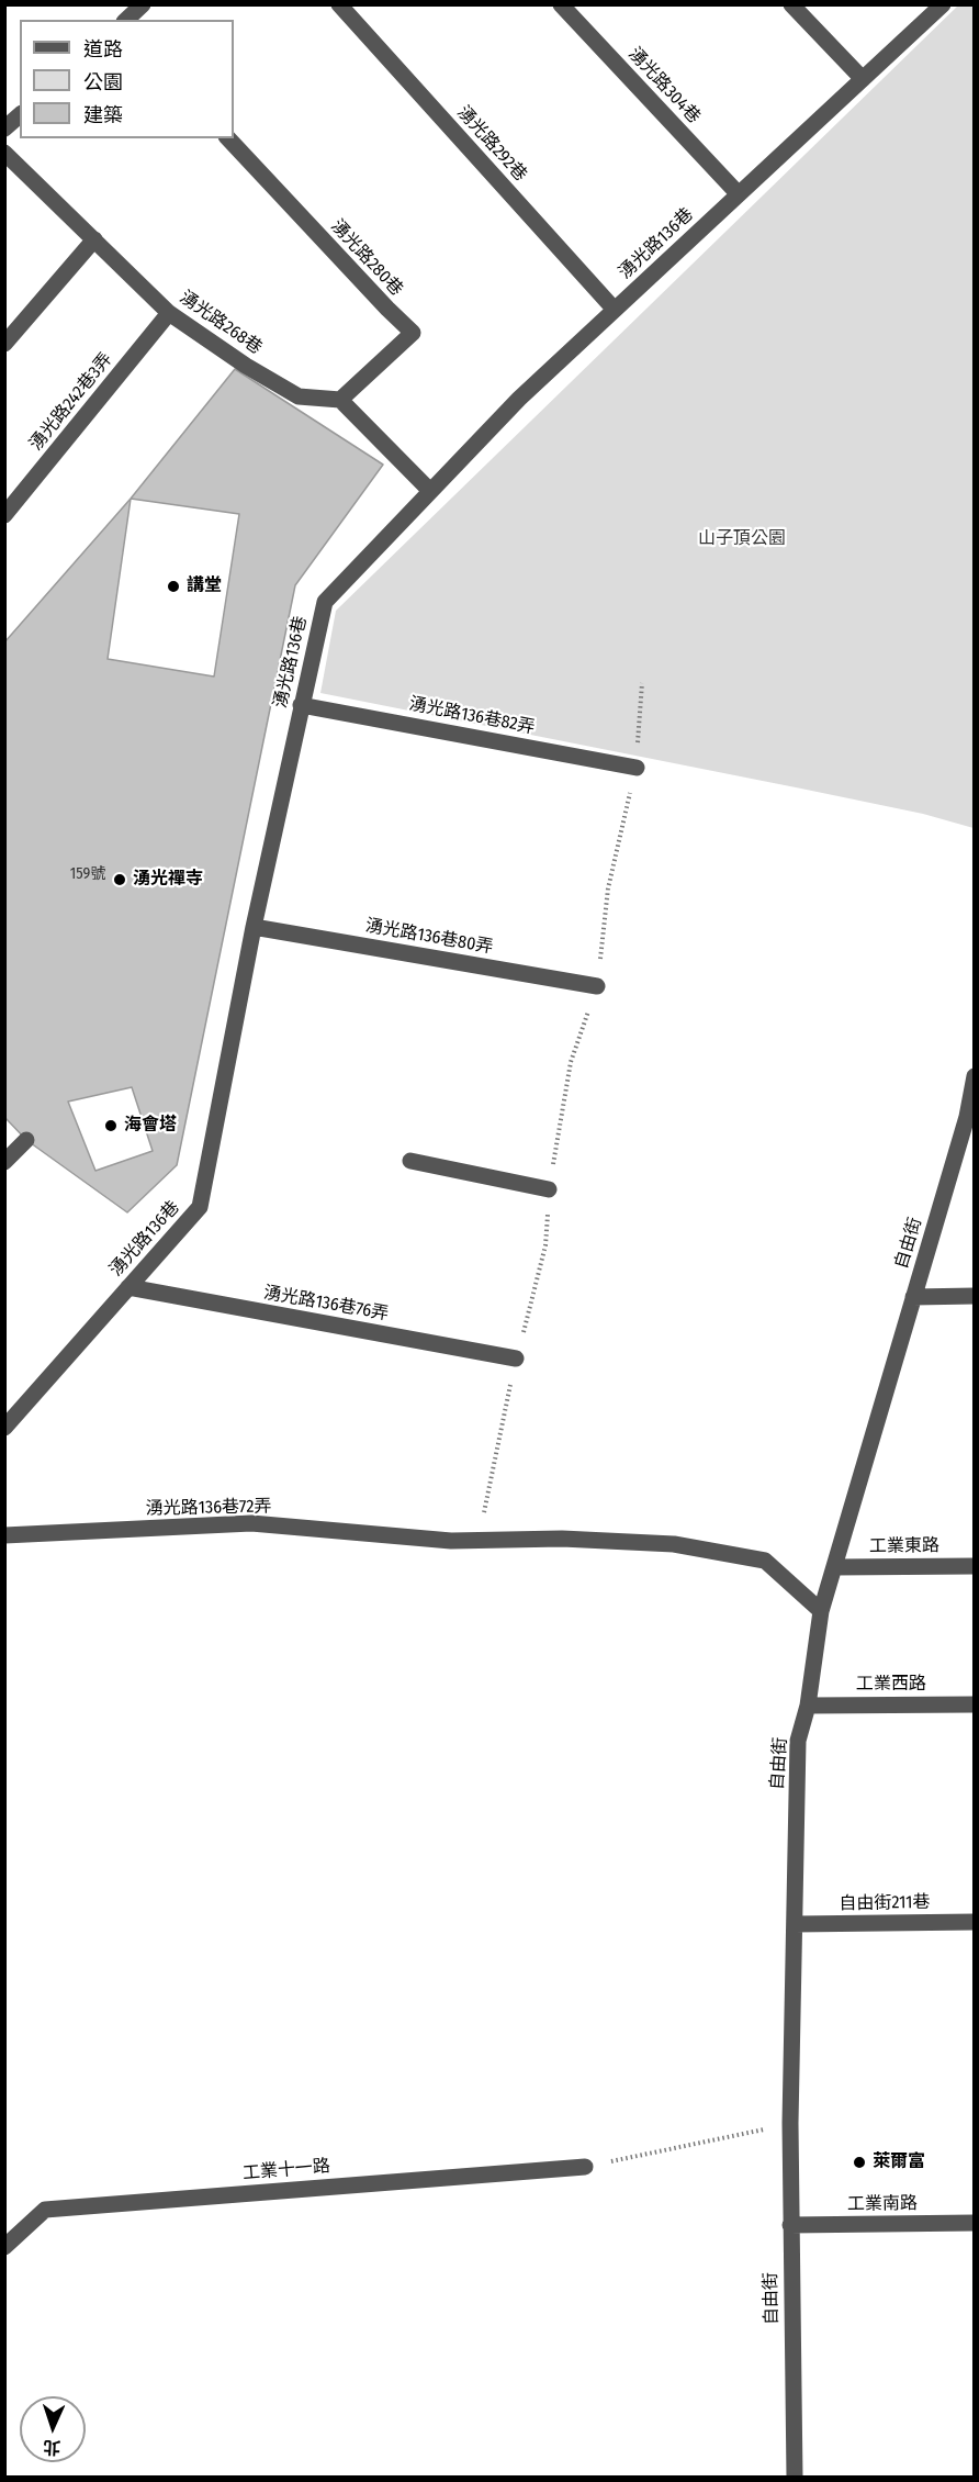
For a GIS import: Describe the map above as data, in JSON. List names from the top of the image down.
{
  "streets": {
    "street": [
      "湧光路304巷",
      "湧光路292巷",
      "湧光路136巷",
      "湧光路280巷",
      "湧光路268巷",
      "湧光路242巷3弄",
      "湧光路136巷82弄",
      "湧光路136巷80弄",
      "自由街",
      "湧光路136巷76弄",
      "湧光路136巷72弄",
      "工業東路",
      "工業西路",
      "自由街211巷",
      "工業十一路",
      "工業南路"
    ]
  },
  "crossings": [
    ["湧光路304巷", "湧光路136巷"],
    ["湧光路292巷", "湧光路136巷"],
    ["湧光路136巷", "湧光路136巷82弄"],
    ["湧光路136巷", "湧光路136巷80弄"],
    ["湧光路136巷", "湧光路136巷76弄"],
    ["湧光路280巷", "湧光路268巷"],
    ["湧光路268巷", "湧光路242巷3弄"],
    ["自由街", "湧光路136巷72弄"],
    ["自由街", "工業東路"],
    ["自由街", "工業西路"],
    ["自由街", "自由街211巷"],
    ["自由街", "工業南路"]
  ],
  "parks": ["山子頂公園"],
  "places": [
    "講堂",
    "湧光禪寺",
    "海會塔",
    "萊爾富"
  ],
  "house_numbers": ["159號"],
  "legend": ["道路", "公園", "建築"],
  "north": "bottom"
}
